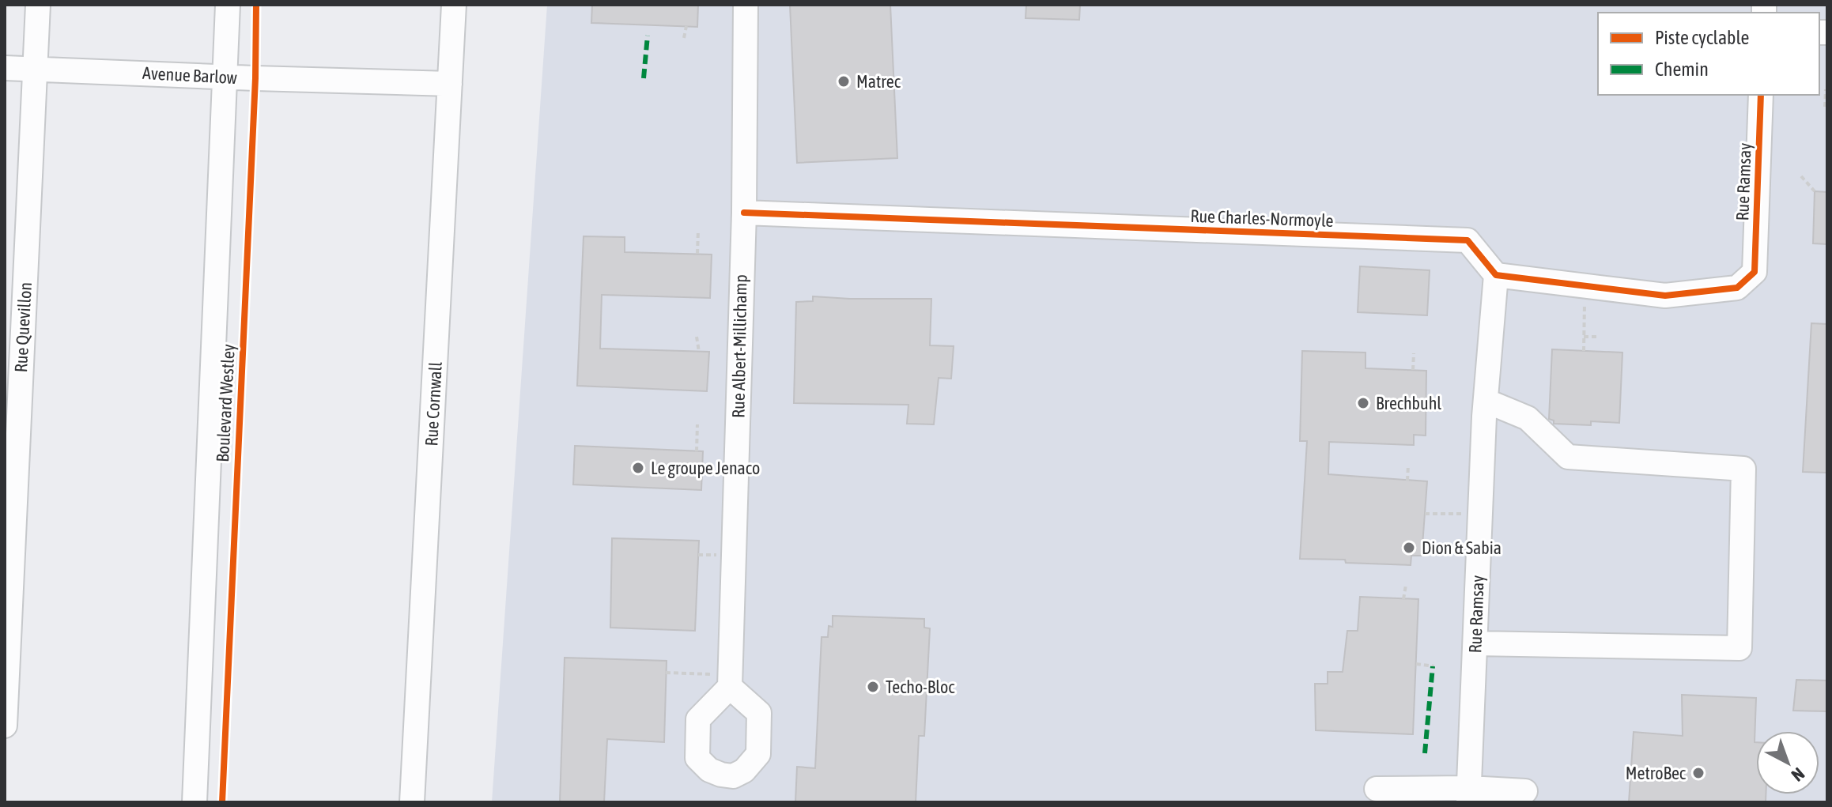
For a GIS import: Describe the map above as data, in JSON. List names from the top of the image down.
{
  "streets": {
    "street": [
      "Avenue Barlow",
      "Rue Ramsay",
      "Rue Charles-Normoyle",
      "Rue Quevillon",
      "Rue Albert-Millichamp",
      "Boulevard Westley",
      "Rue Cornwall"
    ]
  },
  "crossings": [
    ["Avenue Barlow", "Rue Quevillon"],
    ["Avenue Barlow", "Boulevard Westley"],
    ["Avenue Barlow", "Rue Cornwall"],
    ["Rue Ramsay", "Rue Charles-Normoyle"],
    ["Rue Charles-Normoyle", "Rue Albert-Millichamp"]
  ],
  "places": [
    "Matrec",
    "Brechbuhl",
    "Le groupe Jenaco",
    "Dion & Sabia",
    "Techo-Bloc",
    "MetroBec"
  ],
  "legend": ["Piste cyclable", "Chemin"],
  "north": "bottom right"
}
